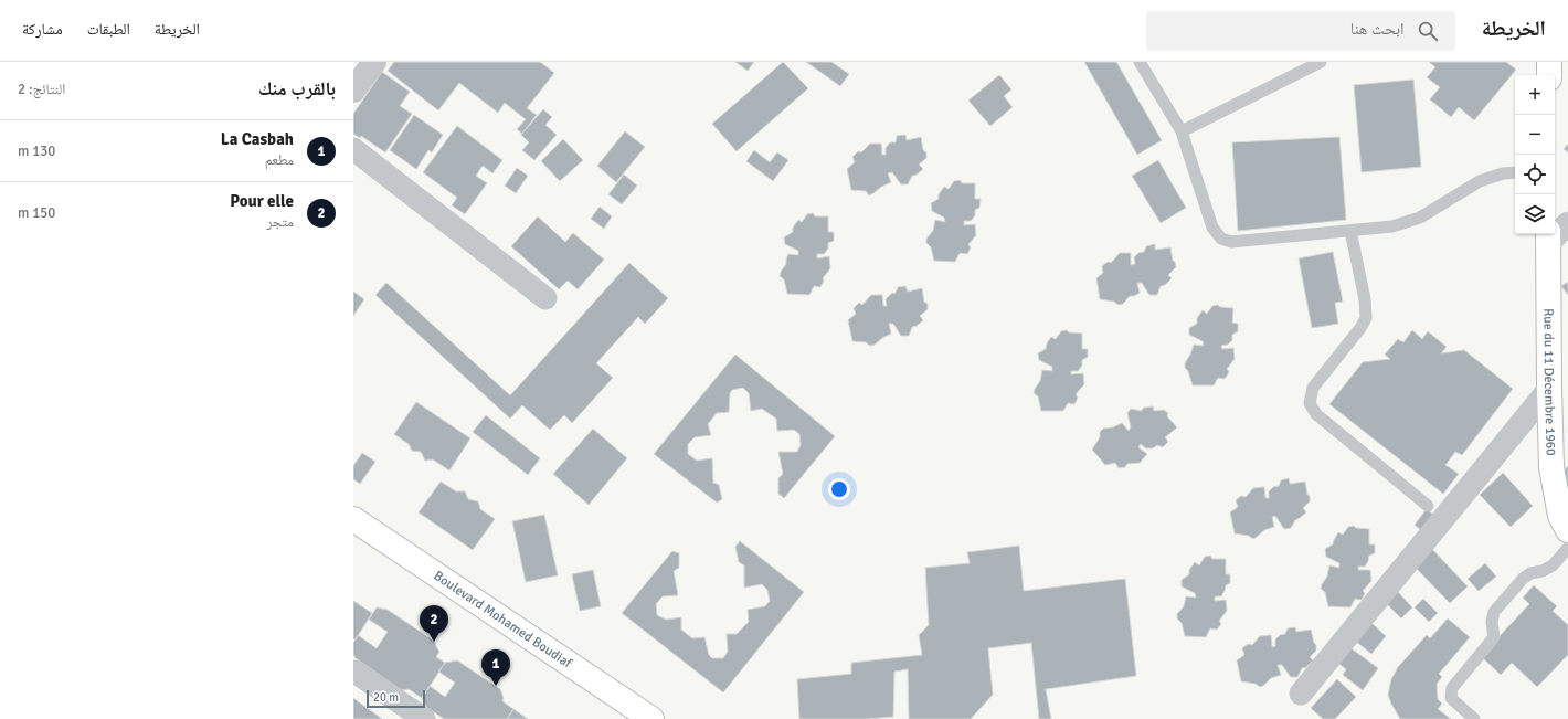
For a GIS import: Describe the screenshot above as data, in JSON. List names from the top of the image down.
{
  "streets": {
    "main road": ["Rue du 11 Décembre 1960", "Boulevard Mohamed Boudiaf"]
  },
  "scale_bar": "20 m",
  "page": {
    "header": "الخريطة",
    "search": "ابحث هنا",
    "nav": ["الخريطة", "الطبقات", "مشاركة"],
    "heading": ["بالقرب منك", "النتائج: 2"],
    "map_buttons": ["+", "−"],
    "list": [
      {
        "mark": "1",
        "name": "La Casbah",
        "note": "مطعم",
        "value": "130 m"
      },
      {
        "mark": "2",
        "name": "Pour elle",
        "note": "متجر",
        "value": "150 m"
      }
    ],
    "pins": ["2", "1"],
    "scale": "20 m"
  }
}
